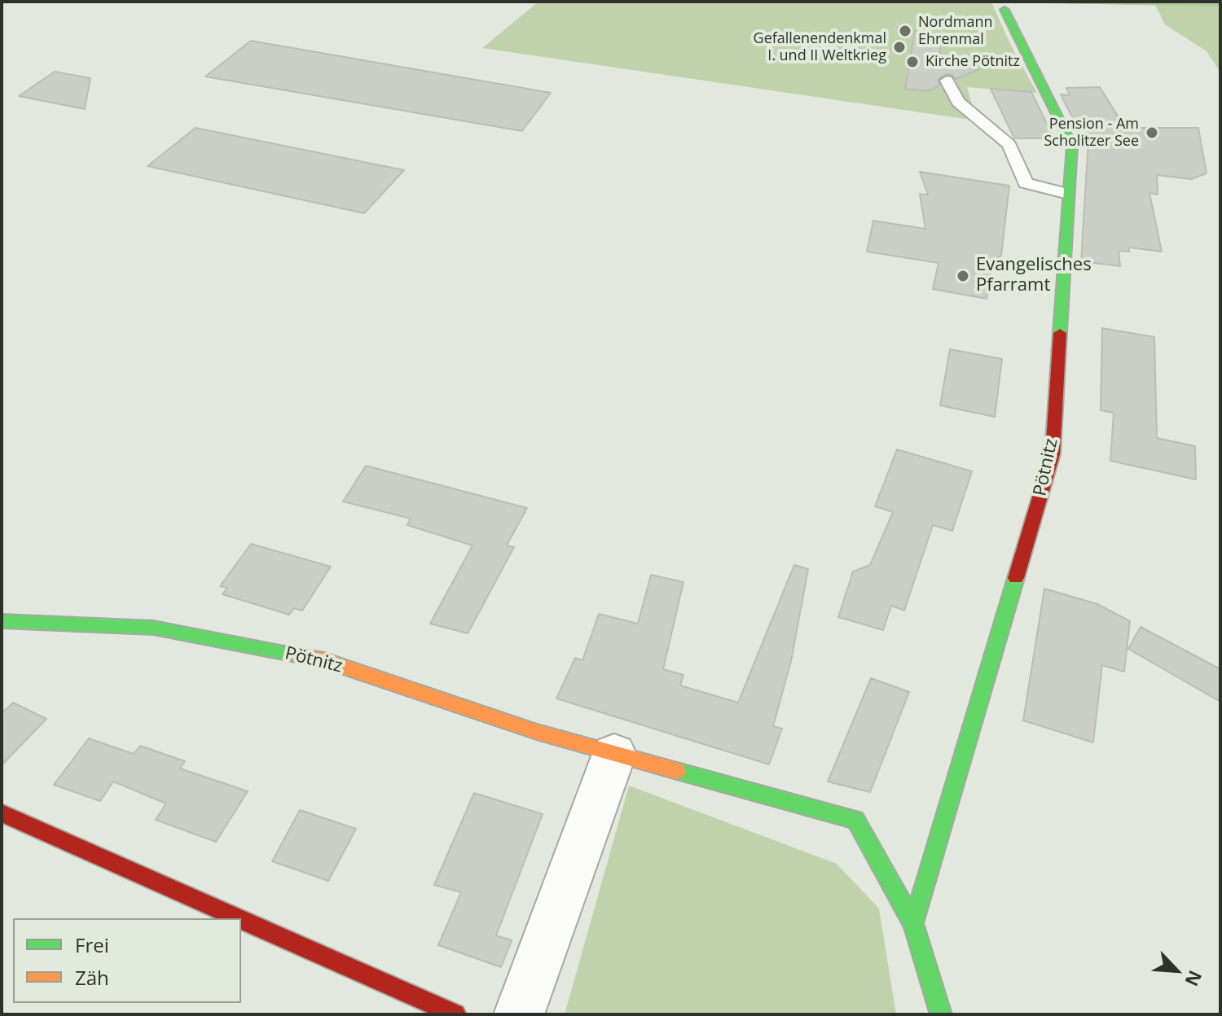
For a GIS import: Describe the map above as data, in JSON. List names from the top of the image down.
{
  "streets": {
    "street": ["Pötnitz"]
  },
  "places": [
    "Nordmann Ehrenmal",
    "Gefallenendenkmal I. und II Weltkrieg",
    "Kirche Pötnitz",
    "Pension - Am Scholitzer See",
    "Evangelisches Pfarramt"
  ],
  "legend": ["Frei", "Zäh"],
  "north": "bottom right"
}
